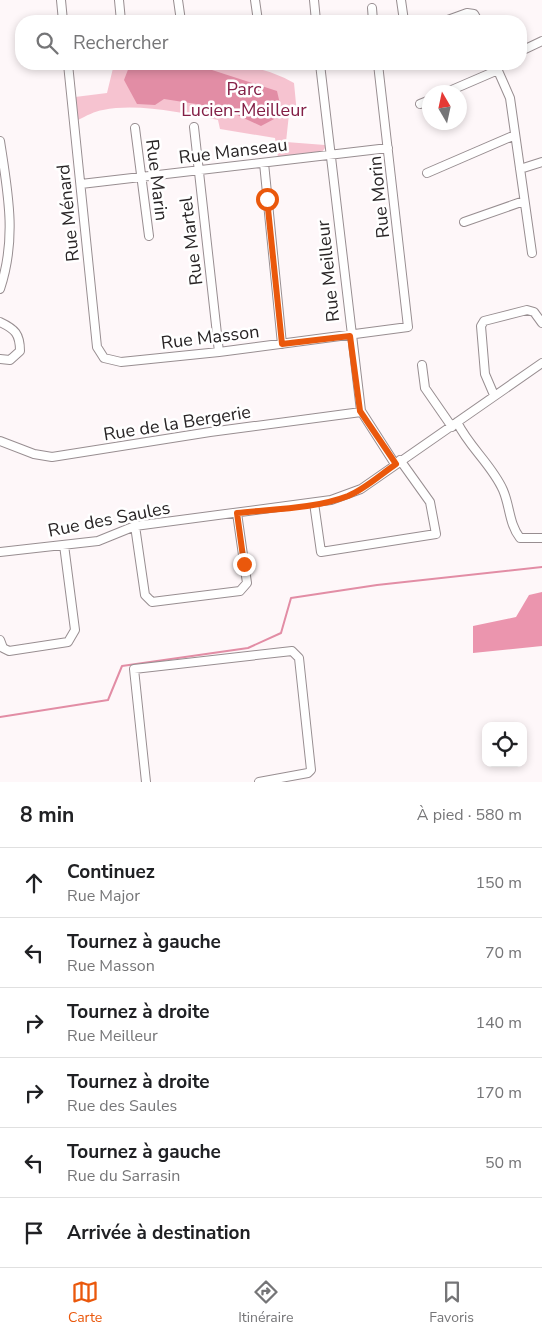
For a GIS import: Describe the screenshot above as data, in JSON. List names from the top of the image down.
{
  "streets": {
    "street": [
      "Rue Manseau",
      "Rue Marin",
      "Rue Morin",
      "Rue Ménard",
      "Rue Martel",
      "Rue Meilleur",
      "Rue Masson",
      "Rue de la Bergerie",
      "Rue des Saules"
    ]
  },
  "crossings": [
    ["Rue Manseau", "Rue Marin"],
    ["Rue Manseau", "Rue Morin"],
    ["Rue Manseau", "Rue Ménard"],
    ["Rue Manseau", "Rue Martel"],
    ["Rue Manseau", "Rue Meilleur"],
    ["Rue Morin", "Rue Masson"],
    ["Rue Ménard", "Rue Masson"],
    ["Rue Martel", "Rue Masson"],
    ["Rue Meilleur", "Rue Masson"],
    ["Rue Meilleur", "Rue de la Bergerie"],
    ["Rue Meilleur", "Rue des Saules"]
  ],
  "parks": ["Parc Lucien-Meilleur"],
  "north": "top",
  "page": {
    "search": "Rechercher",
    "heading": ["8 min", "À pied · 580 m"],
    "list": [
      ["Continuez", "Rue Major", "150 m"],
      ["Tournez à gauche", "Rue Masson", "70 m"],
      ["Tournez à droite", "Rue Meilleur", "140 m"],
      ["Tournez à droite", "Rue des Saules", "170 m"],
      ["Tournez à gauche", "Rue du Sarrasin", "50 m"],
      "Arrivée à destination"
    ],
    "nav": ["Carte", "Itinéraire", "Favoris"]
  }
}
